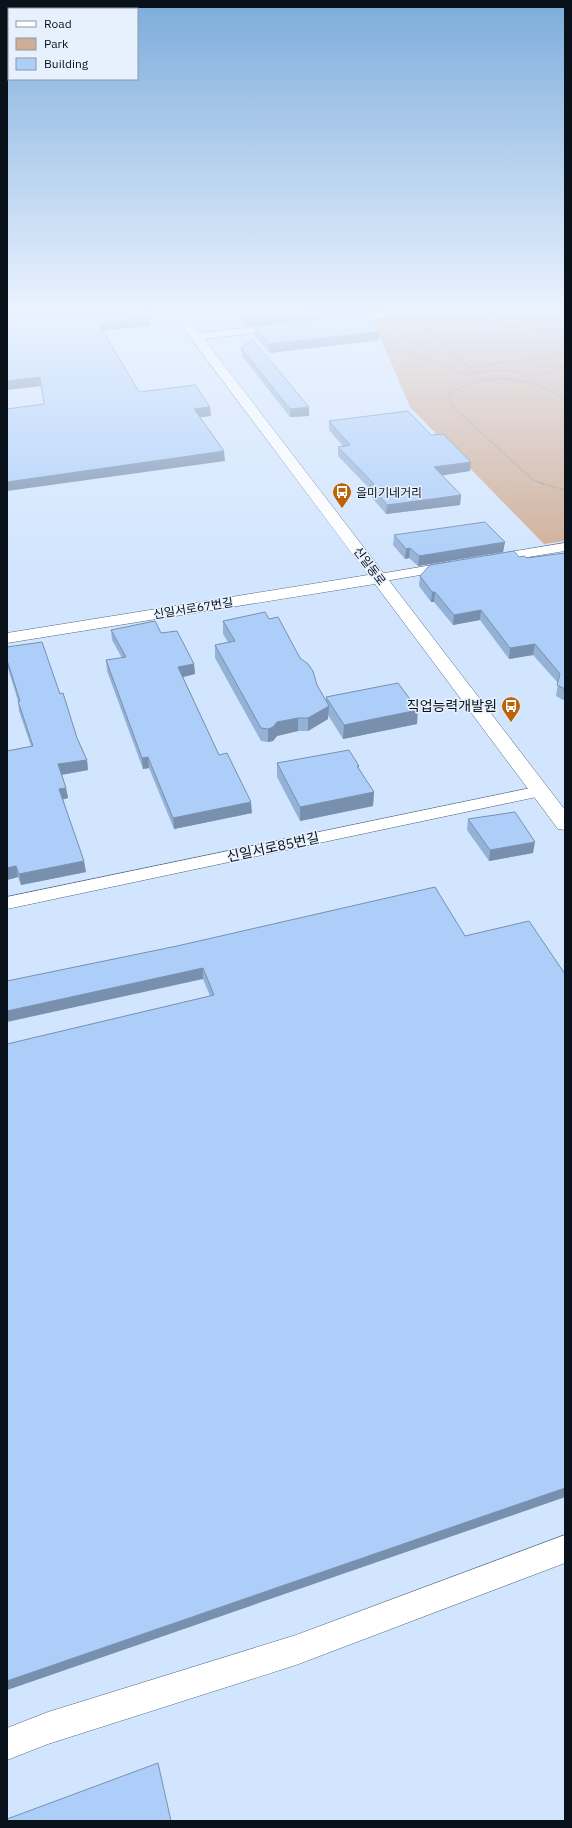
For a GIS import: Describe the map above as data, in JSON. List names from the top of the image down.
{
  "streets": {
    "main road": ["신일동로", "신일서로67번길"],
    "street": ["신일서로85번길"]
  },
  "crossings": [
    ["신일동로", "신일서로67번길"],
    ["신일동로", "신일서로85번길"]
  ],
  "places": {
    "bus stop": ["을미기네거리", "직업능력개발원"]
  },
  "legend": ["Road", "Park", "Building"]
}
